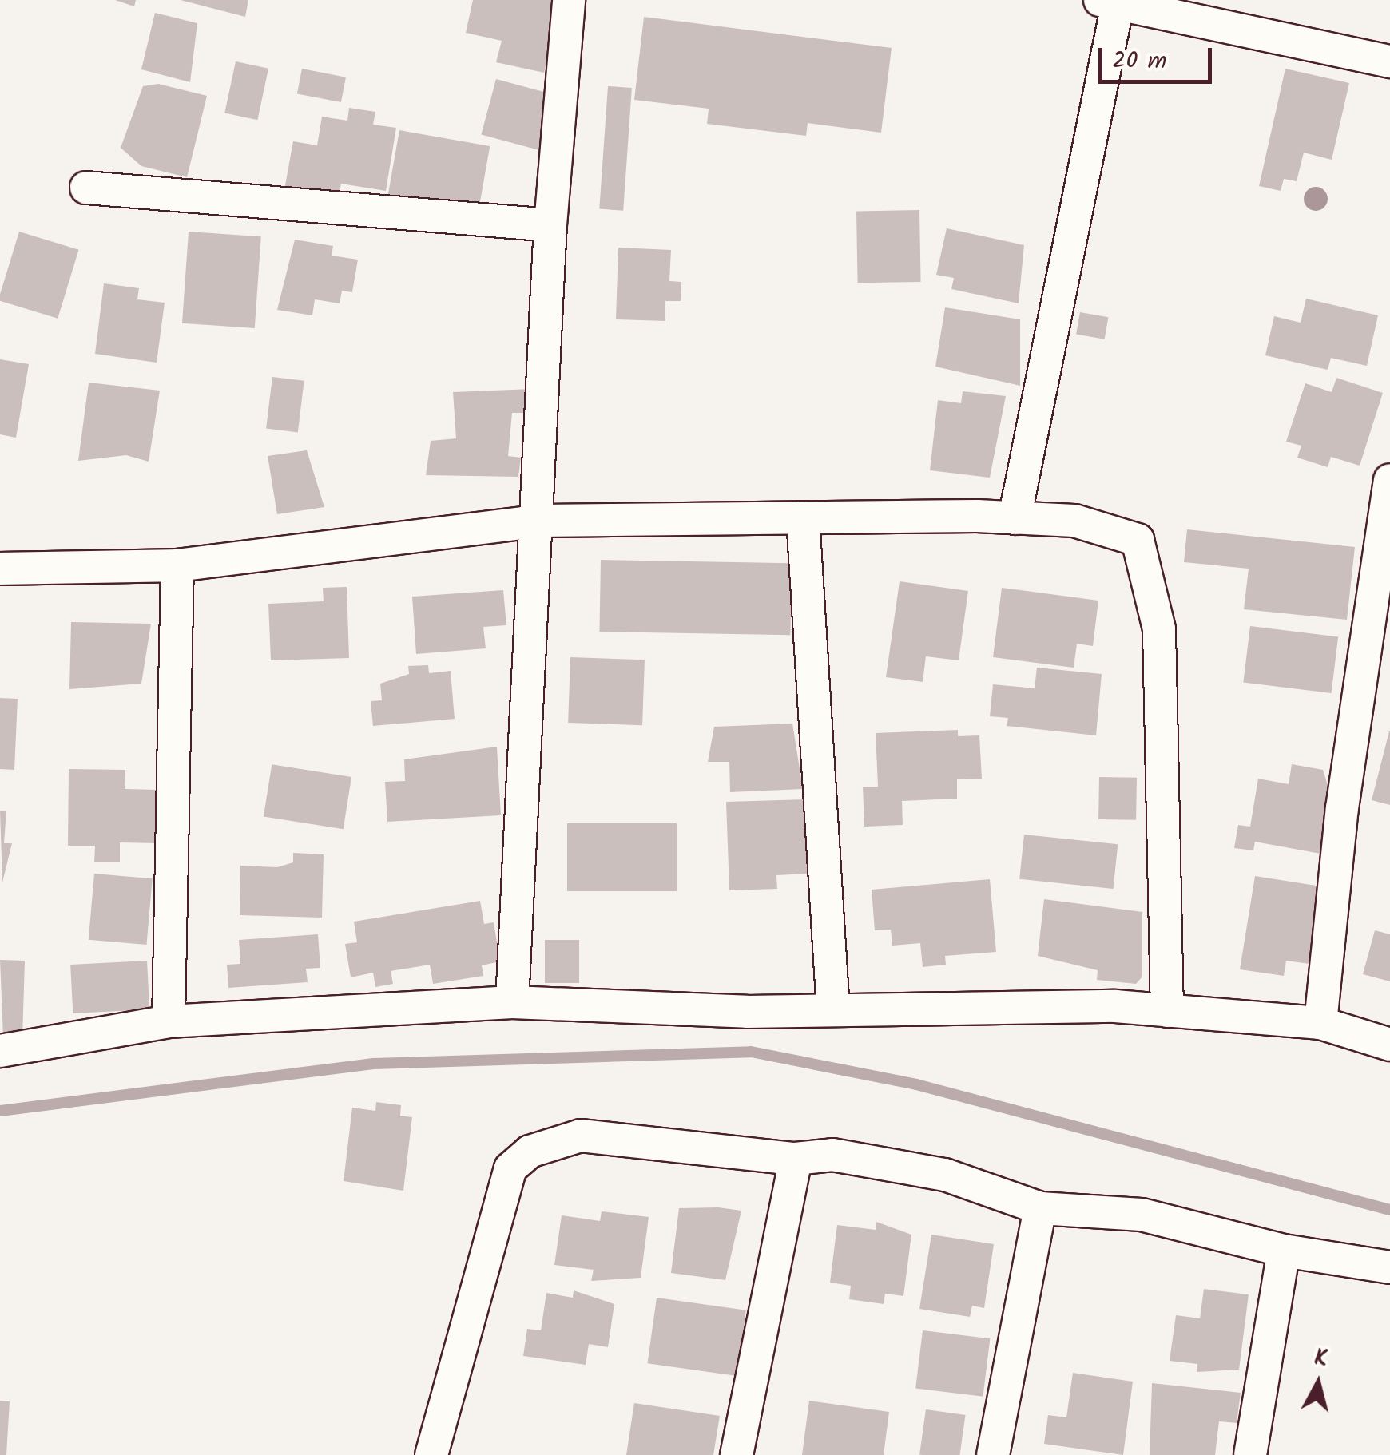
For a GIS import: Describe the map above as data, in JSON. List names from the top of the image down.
{
  "scale_bar": "20 m",
  "north": "top"
}
